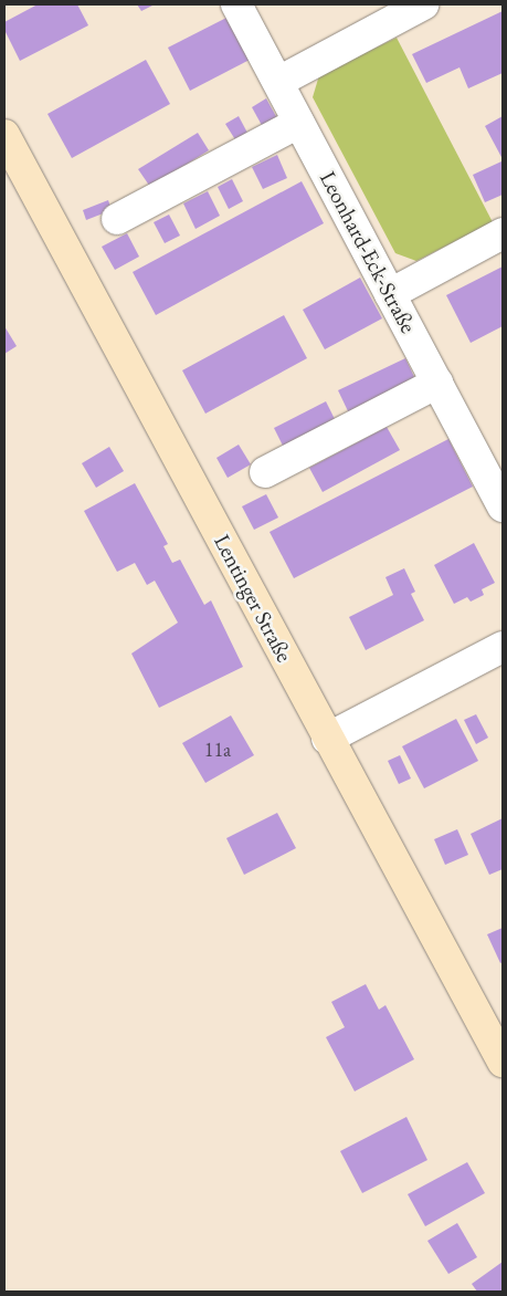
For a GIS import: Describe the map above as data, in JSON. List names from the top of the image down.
{
  "streets": {
    "street": ["Leonhard-Eck-Straße", "Lentinger Straße"]
  },
  "house_numbers": ["11a"]
}
